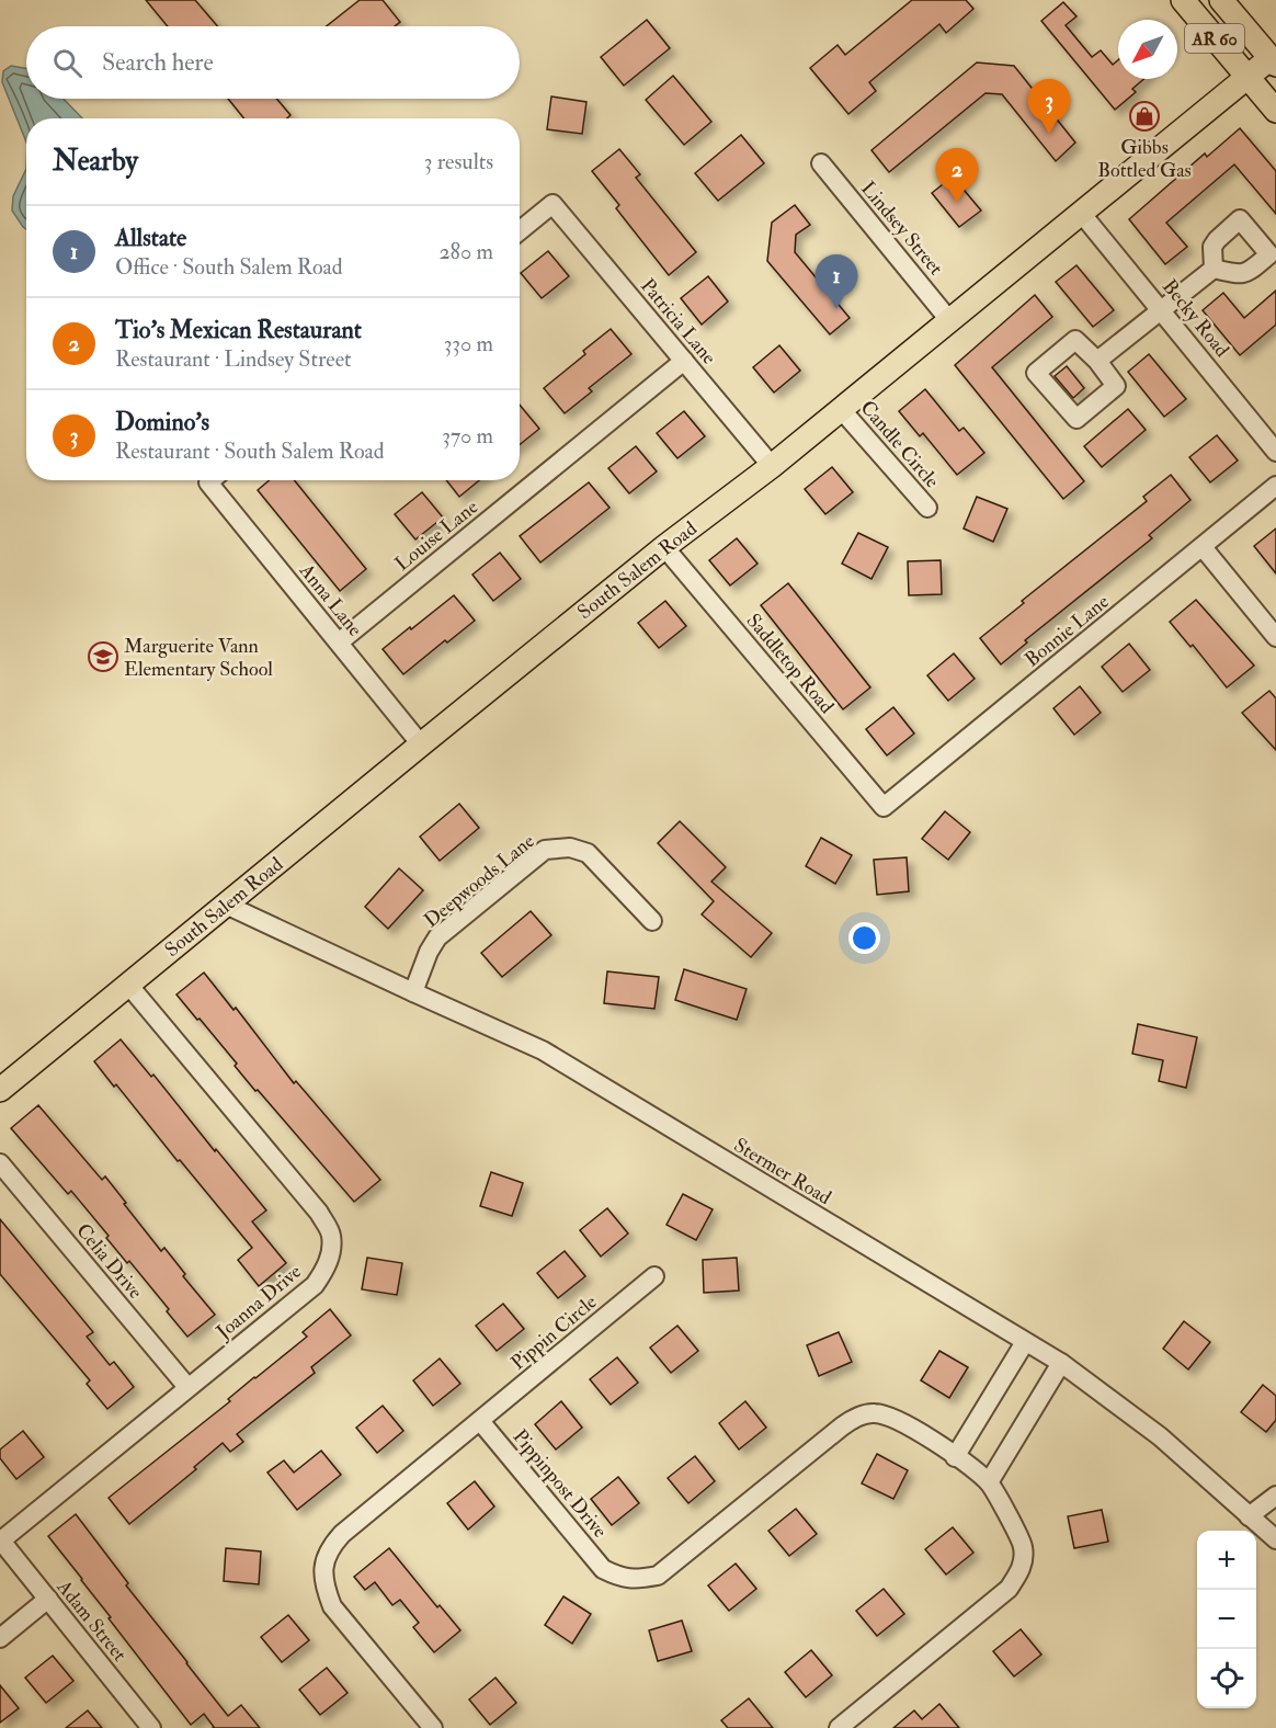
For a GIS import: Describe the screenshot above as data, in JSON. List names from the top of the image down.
{
  "streets": {
    "main road": ["AR 60", "South Salem Road"],
    "street": [
      "Lindsey Street",
      "Becky Road",
      "Patricia Lane",
      "Candle Circle",
      "Louise Lane",
      "Anna Lane",
      "Bonnie Lane",
      "Saddletop Road",
      "Deepwoods Lane",
      "Stermer Road",
      "Celia Drive",
      "Joanna Drive",
      "Pippin Circle",
      "Pippinpost Drive",
      "Adam Street"
    ]
  },
  "crossings": [
    ["AR 60", "South Salem Road"],
    ["Lindsey Street", "South Salem Road"],
    ["Becky Road", "South Salem Road"],
    ["Patricia Lane", "Louise Lane"],
    ["Patricia Lane", "South Salem Road"],
    ["Candle Circle", "South Salem Road"],
    ["Louise Lane", "Anna Lane"],
    ["South Salem Road", "Anna Lane"],
    ["South Salem Road", "Saddletop Road"],
    ["South Salem Road", "Stermer Road"],
    ["South Salem Road", "Joanna Drive"],
    ["Bonnie Lane", "Saddletop Road"],
    ["Deepwoods Lane", "Stermer Road"],
    ["Celia Drive", "Joanna Drive"],
    ["Joanna Drive", "Adam Street"],
    ["Pippin Circle", "Pippinpost Drive"]
  ],
  "places": {
    "shop": ["Gibbs Bottled Gas"],
    "school or university": ["Marguerite Vann Elementary School"]
  },
  "north": "bottom left",
  "page": {
    "search": "Search here",
    "pins": ["3", "2", "1"],
    "heading": ["Nearby", "3 results"],
    "list": [
      {
        "mark": "1",
        "name": "Allstate",
        "note": "Office · South Salem Road",
        "value": "280 m"
      },
      {
        "mark": "2",
        "name": "Tio's Mexican Restaurant",
        "note": "Restaurant · Lindsey Street",
        "value": "330 m"
      },
      {
        "mark": "3",
        "name": "Domino's",
        "note": "Restaurant · South Salem Road",
        "value": "370 m"
      }
    ],
    "map_buttons": ["+", "−"]
  }
}
